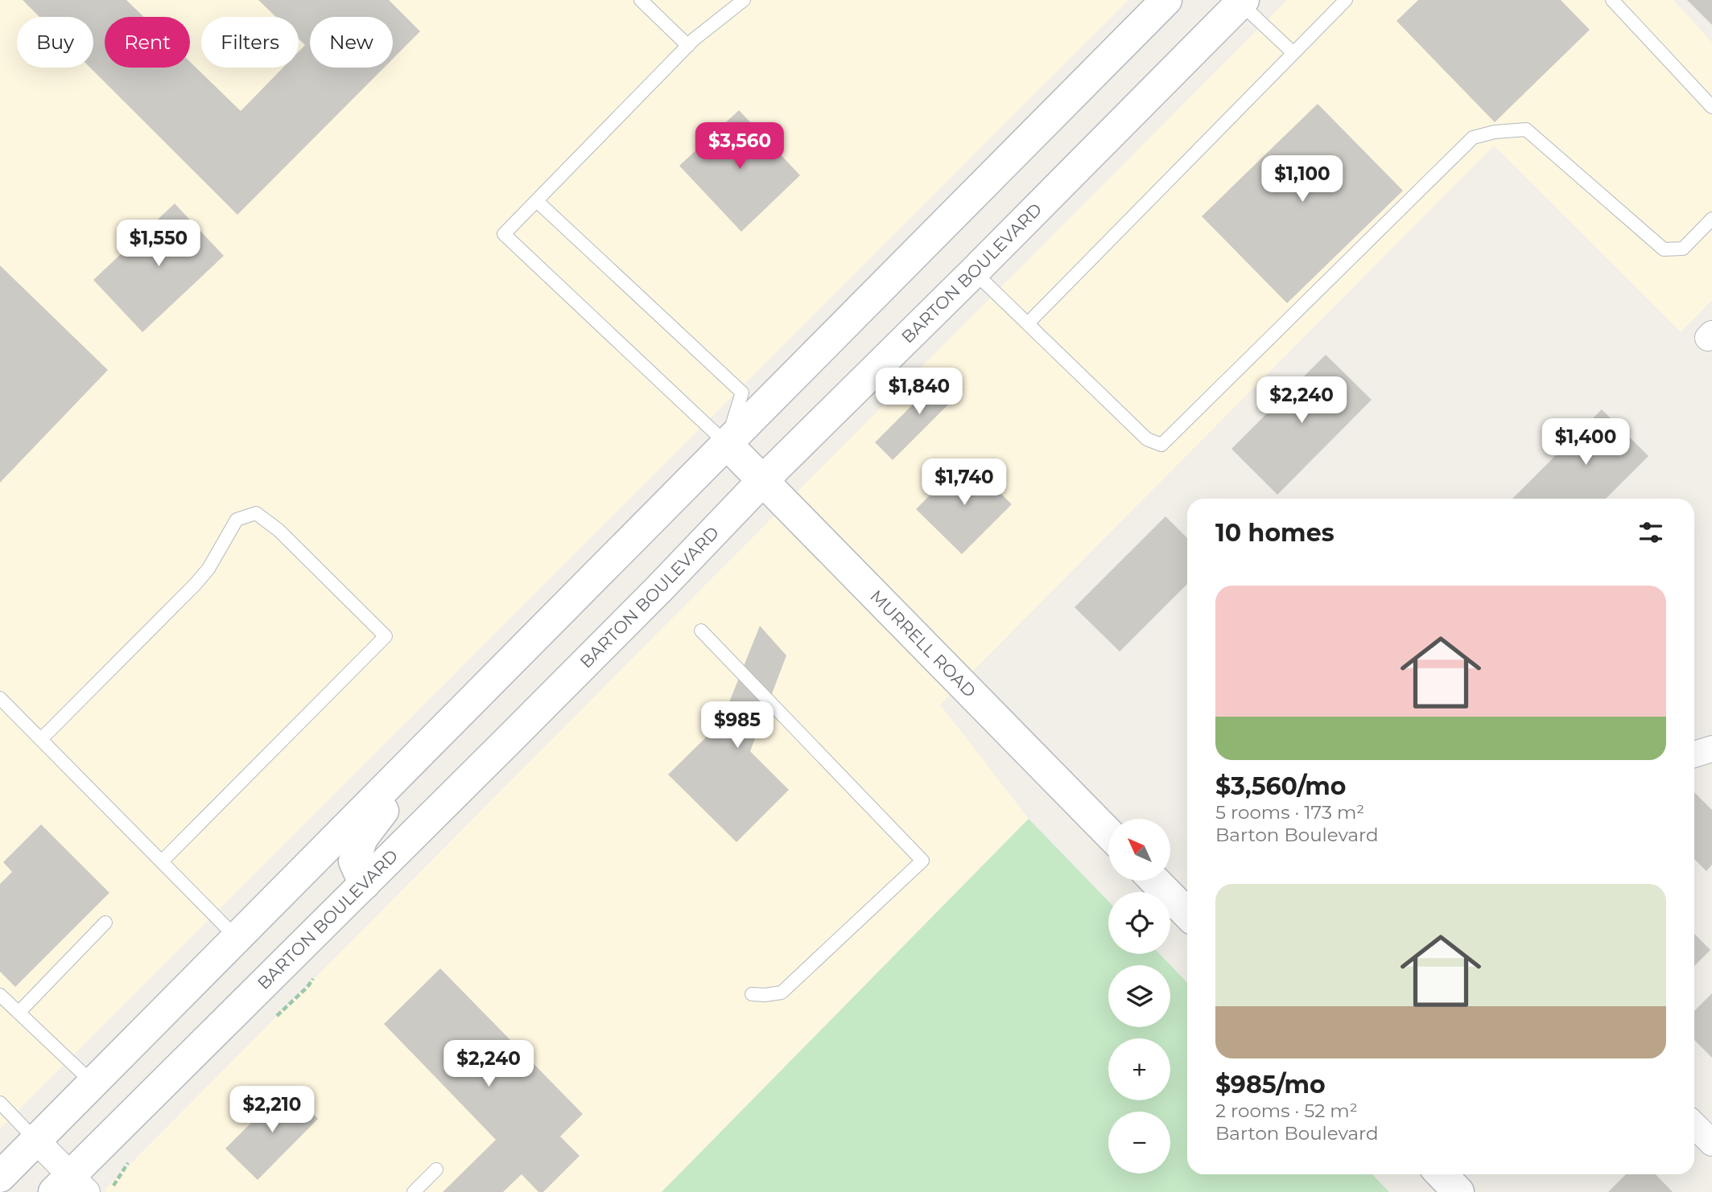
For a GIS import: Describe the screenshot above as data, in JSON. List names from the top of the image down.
{
  "streets": {
    "main road": ["BARTON BOULEVARD", "MURRELL ROAD"]
  },
  "crossings": [
    ["BARTON BOULEVARD", "MURRELL ROAD"]
  ],
  "north": "top left",
  "page": {
    "chip": [
      "Buy",
      "Rent",
      "Filters",
      "New"
    ],
    "price": [
      "$3,560",
      "$1,100",
      "$1,550",
      "$1,840",
      "$2,240",
      "$1,400",
      "$1,740",
      "$985",
      "$2,240",
      "$2,210"
    ],
    "heading": "10 homes",
    "list": [
      {
        "name": "$3,560/mo",
        "note": "5 rooms · 173 m² · Barton Boulevard"
      },
      {
        "name": "$985/mo",
        "note": "2 rooms · 52 m² · Barton Boulevard"
      }
    ],
    "map_buttons": ["+", "−"]
  }
}
